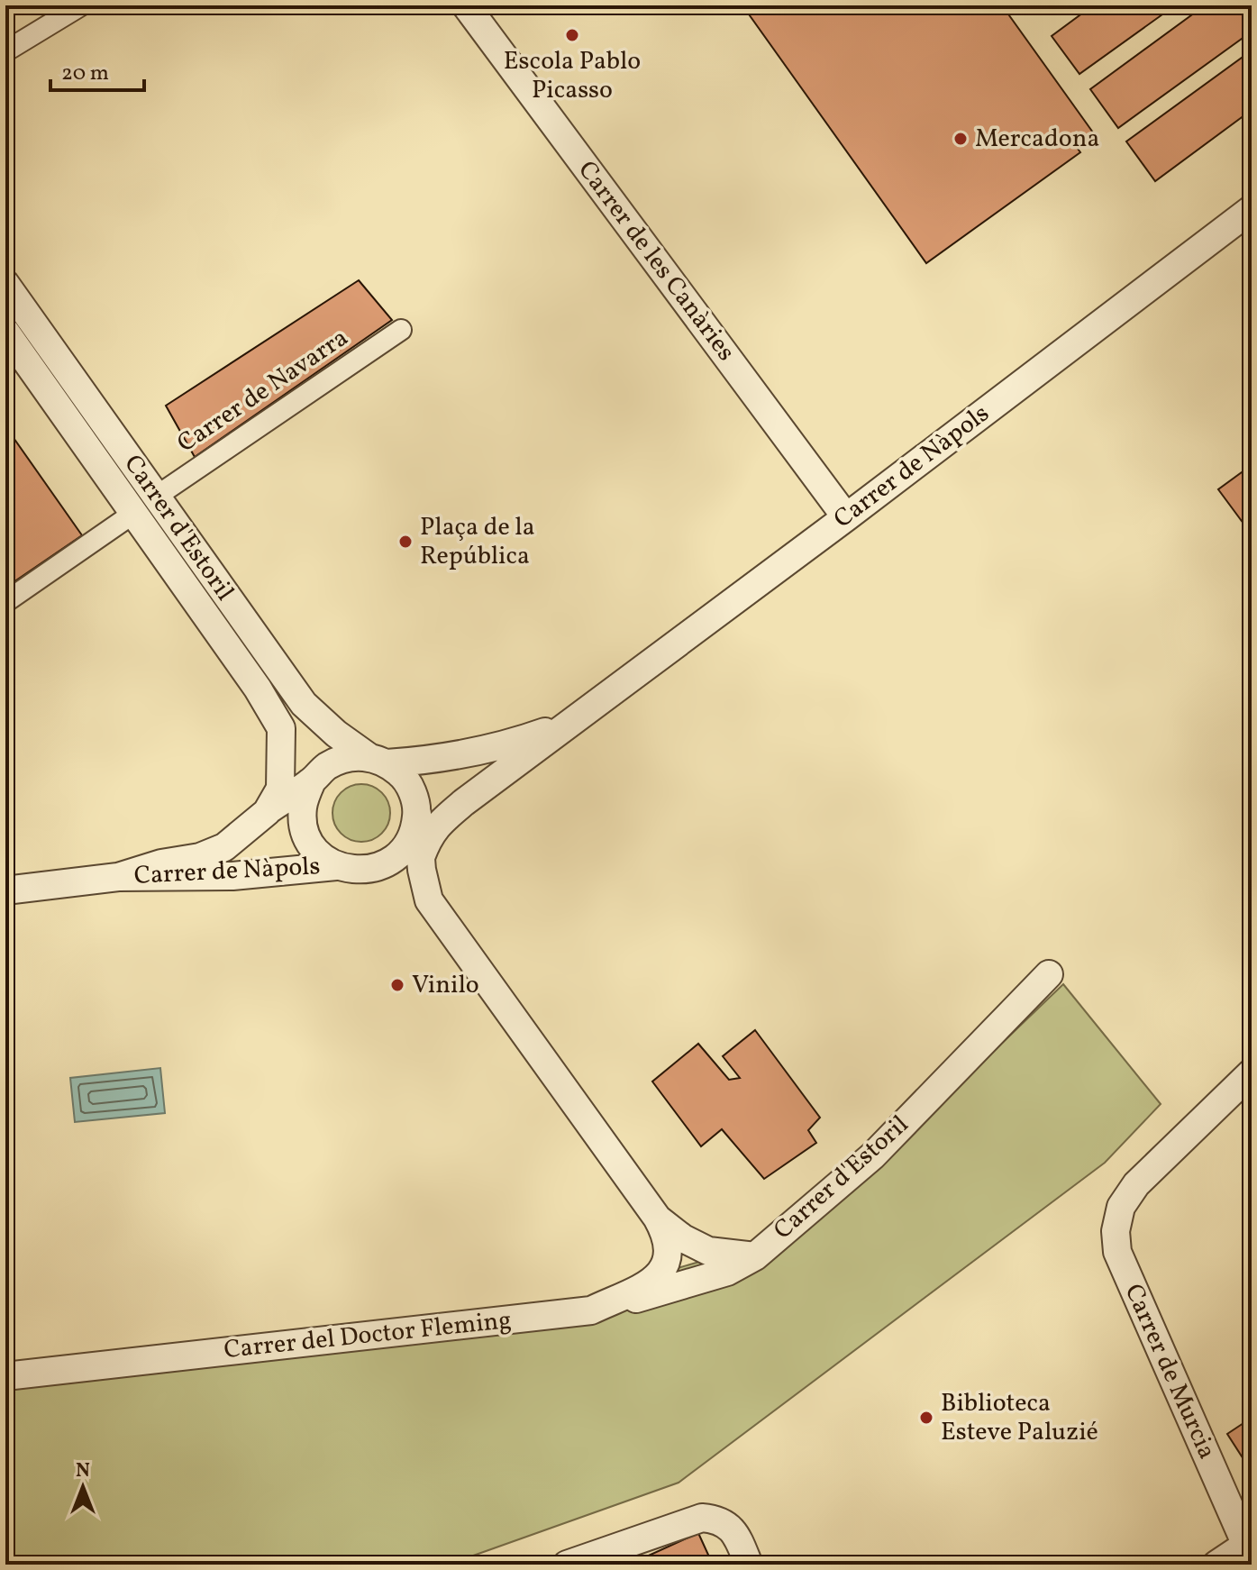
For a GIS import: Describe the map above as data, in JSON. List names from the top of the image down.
{
  "streets": {
    "street": [
      "Carrer de les Canàries",
      "Carrer de Navarra",
      "Carrer de Nàpols",
      "Carrer d'Estoril",
      "Carrer del Doctor Fleming",
      "Carrer de Murcia"
    ]
  },
  "crossings": [
    ["Carrer de les Canàries", "Carrer de Nàpols"],
    ["Carrer de Navarra", "Carrer d'Estoril"],
    ["Carrer de Nàpols", "Carrer d'Estoril"],
    ["Carrer de Nàpols", "Carrer del Doctor Fleming"],
    ["Carrer d'Estoril", "Carrer del Doctor Fleming"]
  ],
  "places": [
    "Escola Pablo Picasso",
    "Mercadona",
    "Plaça de la República",
    "Vinilo",
    "Biblioteca Esteve Paluzié"
  ],
  "scale_bar": "20 m",
  "north": "top"
}
